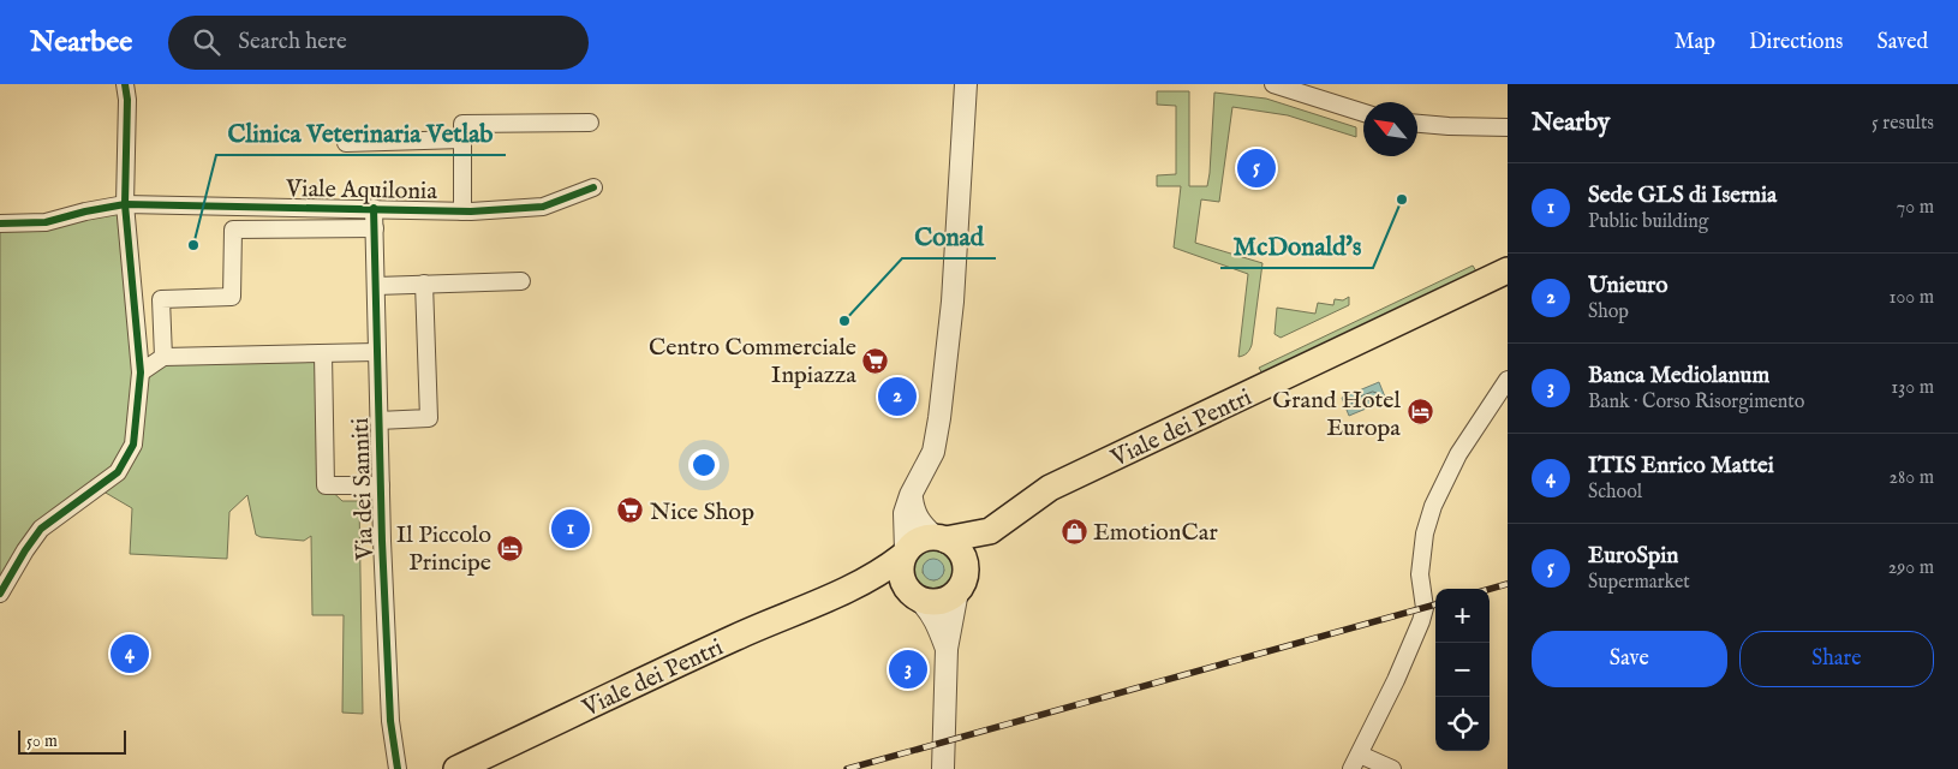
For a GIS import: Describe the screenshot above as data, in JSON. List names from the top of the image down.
{
  "streets": {
    "main road": ["Viale dei Pentri"],
    "street": ["Viale Aquilonia", "Via dei Sanniti"]
  },
  "crossings": [
    ["Viale Aquilonia", "Via dei Sanniti"]
  ],
  "places": {
    "other": ["McDonald's", "Clinica Veterinaria Vetlab", "Conad"],
    "supermarket": ["Centro Commerciale Inpiazza", "Nice Shop"],
    "hotel": ["Grand Hotel Europa", "Il Piccolo Principe"],
    "shop": ["EmotionCar"]
  },
  "scale_bar": "50 m",
  "north": "top left",
  "page": {
    "header": "Nearbee",
    "search": "Search here",
    "nav": ["Map", "Directions", "Saved"],
    "heading": ["Nearby", "5 results"],
    "pins": [
      "5",
      "2",
      "1",
      "4",
      "3"
    ],
    "list": [
      {
        "mark": "1",
        "name": "Sede GLS di Isernia",
        "note": "Public building",
        "value": "70 m"
      },
      {
        "mark": "2",
        "name": "Unieuro",
        "note": "Shop",
        "value": "100 m"
      },
      {
        "mark": "3",
        "name": "Banca Mediolanum",
        "note": "Bank · Corso Risorgimento",
        "value": "130 m"
      },
      {
        "mark": "4",
        "name": "ITIS Enrico Mattei",
        "note": "School",
        "value": "280 m"
      },
      {
        "mark": "5",
        "name": "EuroSpin",
        "note": "Supermarket",
        "value": "290 m"
      }
    ],
    "map_buttons": ["+", "−"],
    "buttons": ["Save", "Share"],
    "scale": "50 m"
  }
}
